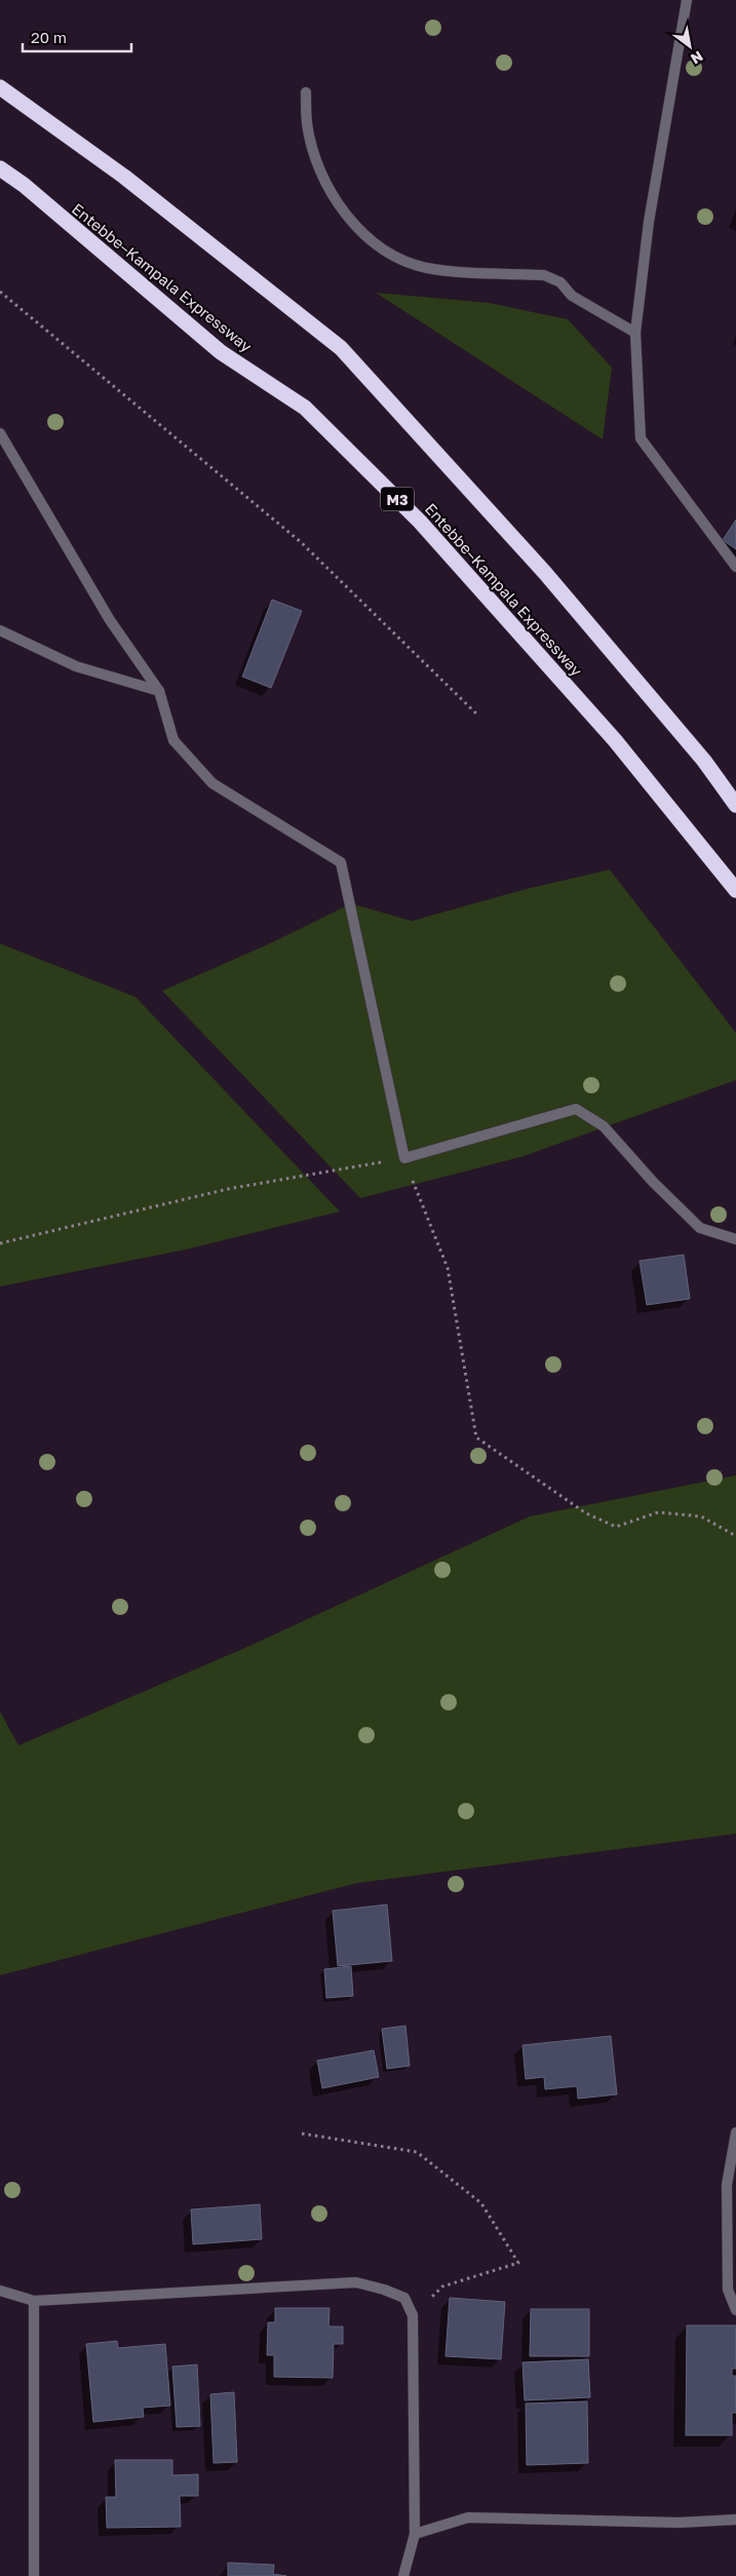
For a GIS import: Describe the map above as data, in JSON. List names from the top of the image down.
{
  "streets": {
    "highway": ["Entebbe–Kampala Expressway", "M3"]
  },
  "scale_bar": "20 m",
  "north": "bottom right"
}
